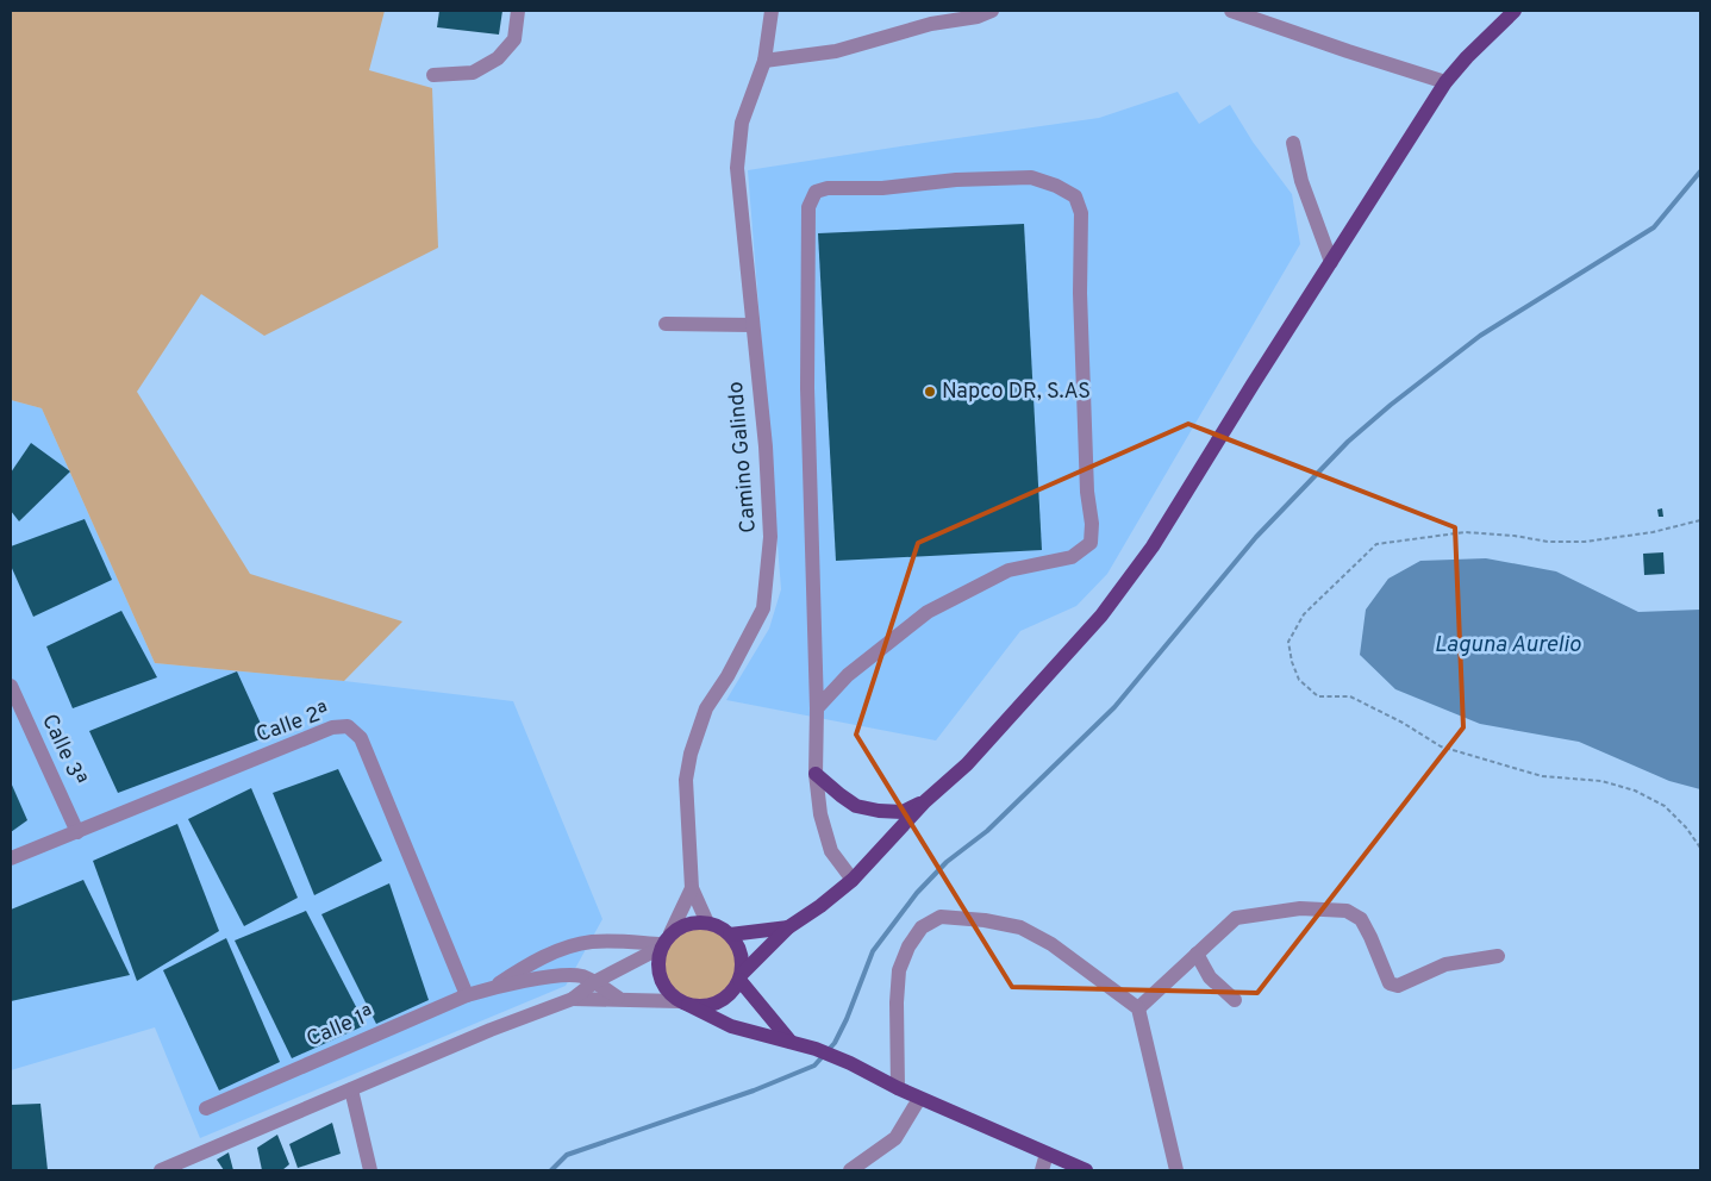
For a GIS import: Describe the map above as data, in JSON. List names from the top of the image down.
{
  "streets": {
    "street": [
      "Camino Galindo",
      "Calle 2ª",
      "Calle 3ª",
      "Calle 1ª"
    ]
  },
  "crossings": [
    ["Camino Galindo", "Calle 1ª"],
    ["Calle 2ª", "Calle 3ª"],
    ["Calle 2ª", "Calle 1ª"]
  ],
  "water": ["Laguna Aurelio"],
  "places": ["Napco DR, S.AS"]
}
